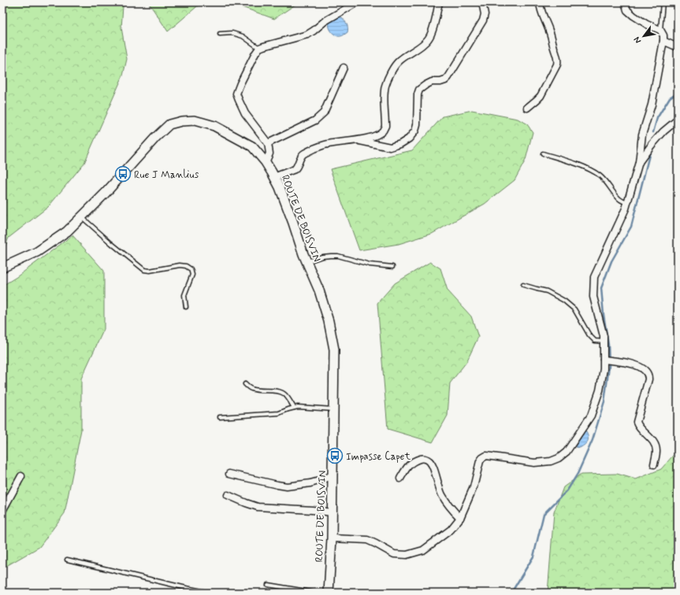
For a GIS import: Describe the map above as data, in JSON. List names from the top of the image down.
{
  "streets": {
    "main road": ["ROUTE DE BOISVIN"]
  },
  "places": {
    "bus stop": ["Rue J Manlius", "Impasse Capet"]
  },
  "north": "bottom left"
}
